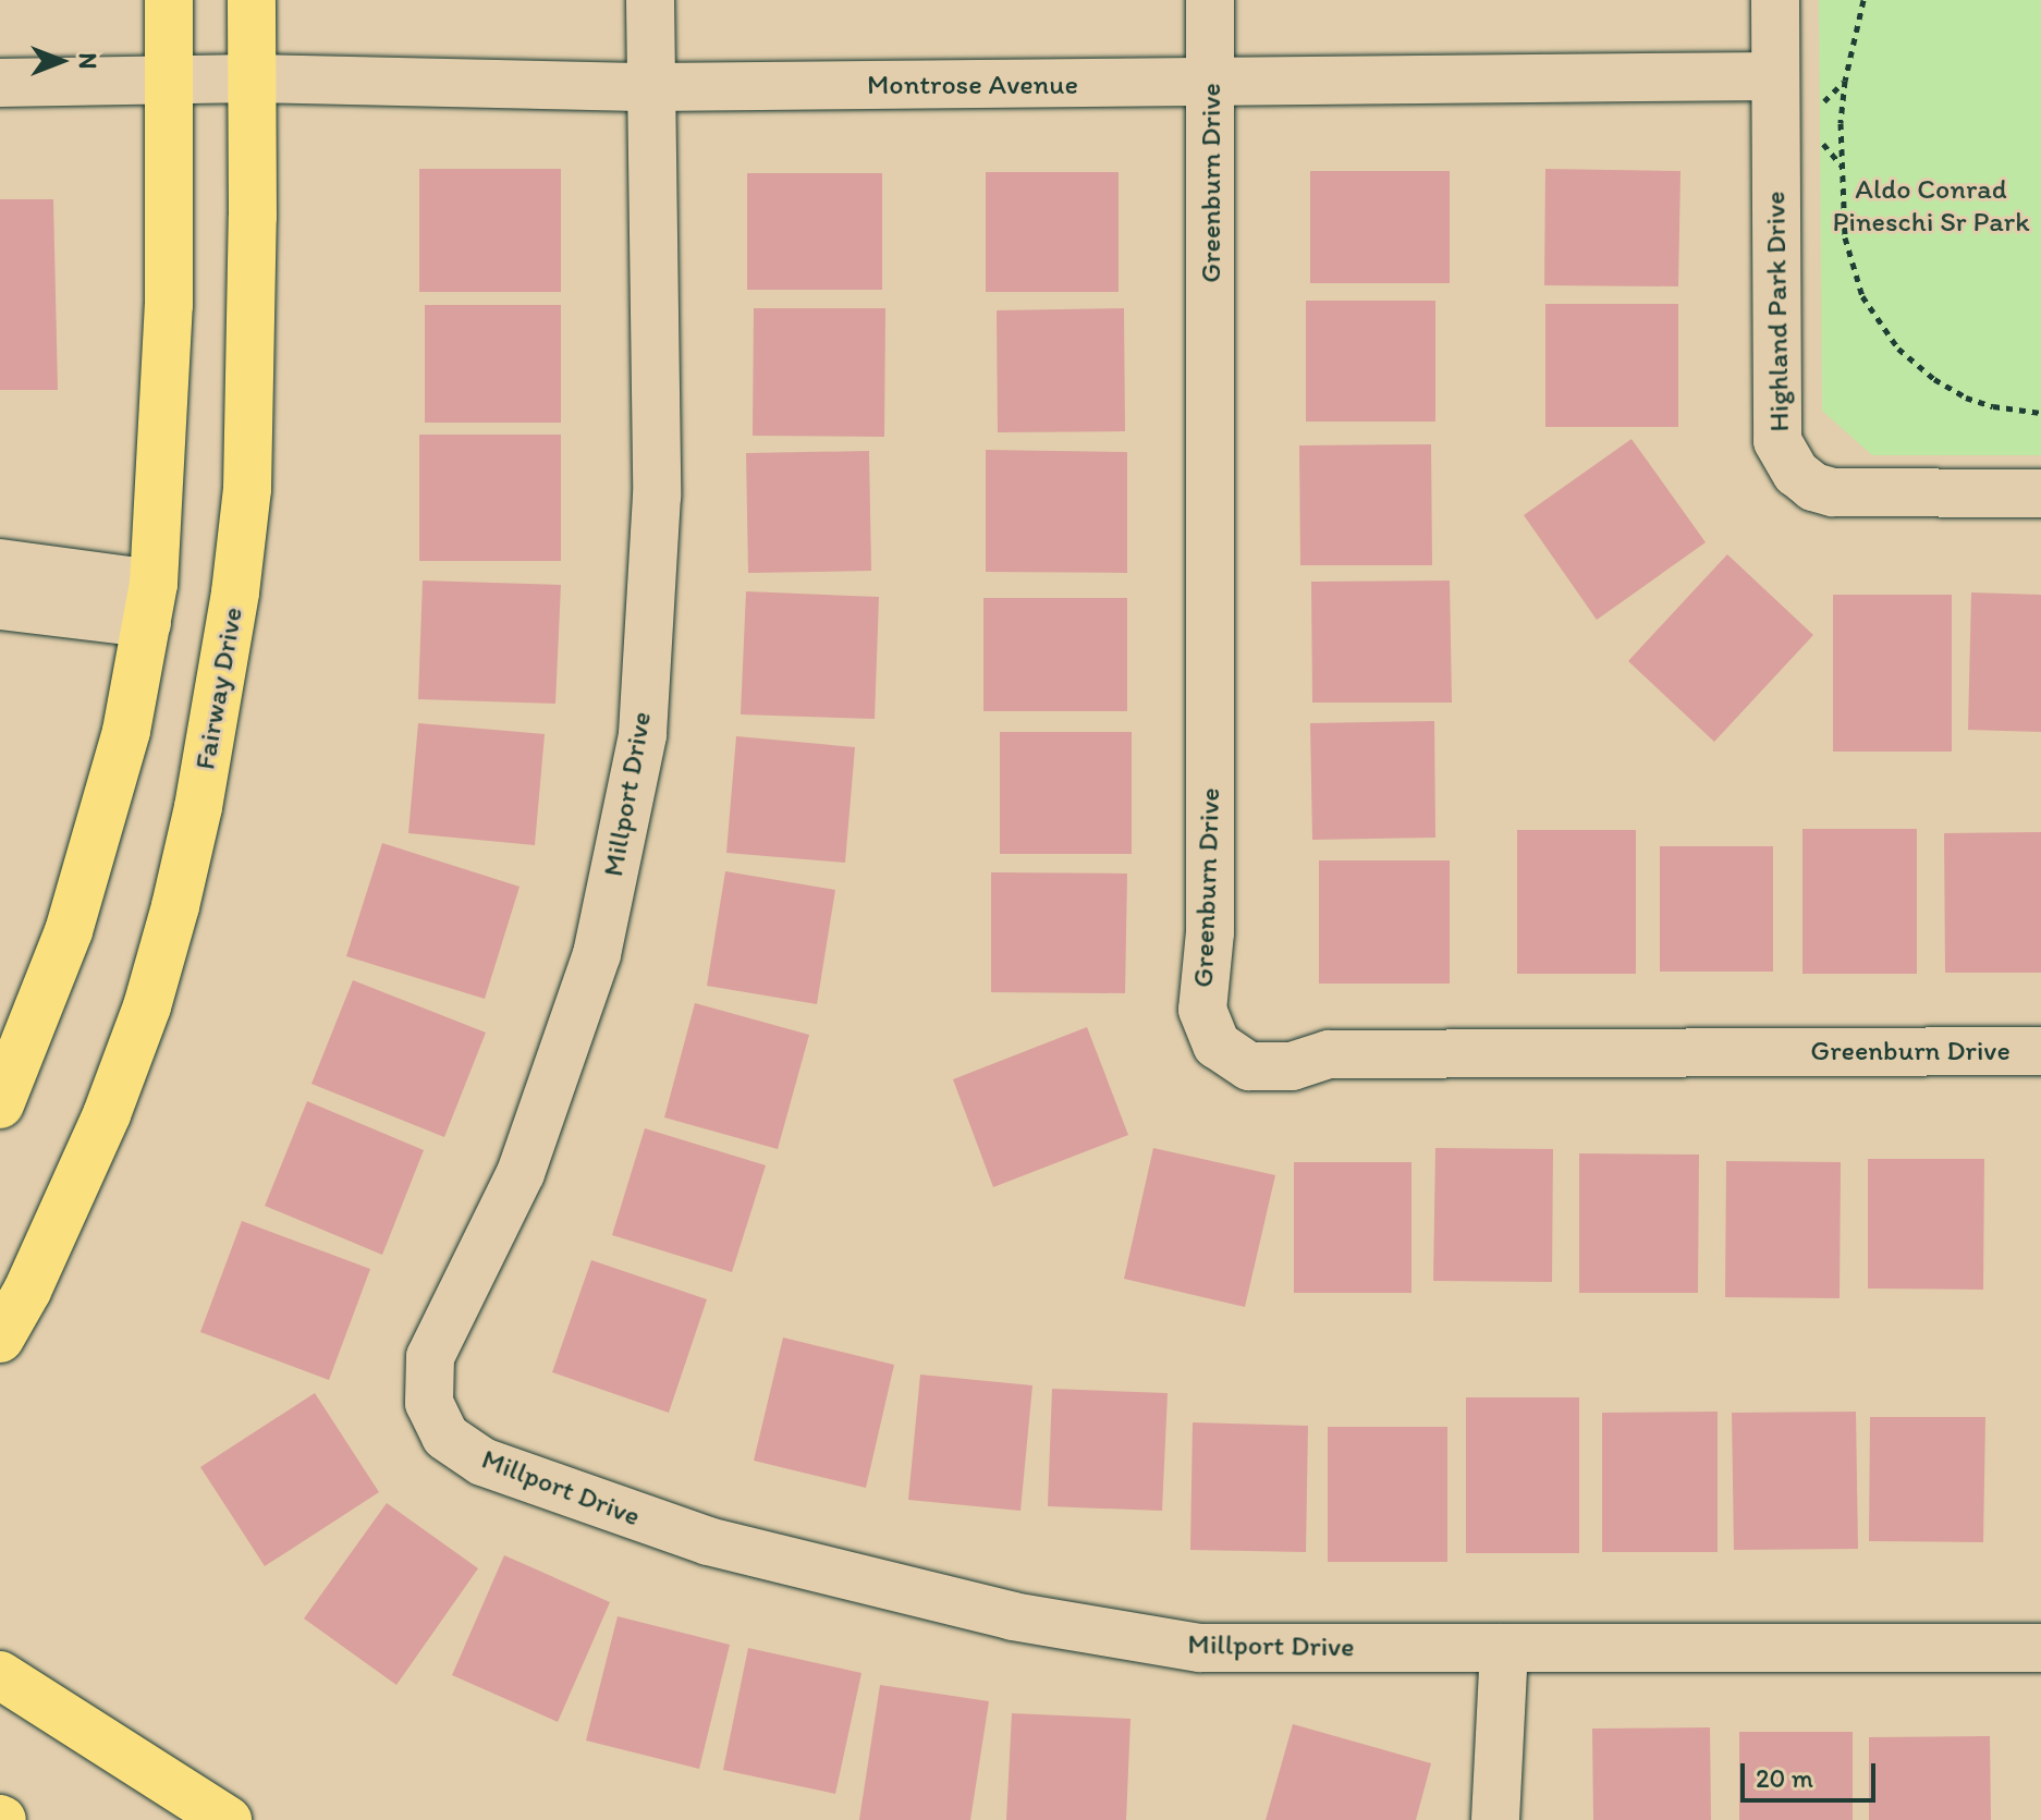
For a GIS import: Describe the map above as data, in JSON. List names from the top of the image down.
{
  "streets": {
    "main road": ["Fairway Drive"],
    "street": [
      "Montrose Avenue",
      "Greenburn Drive",
      "Highland Park Drive",
      "Millport Drive"
    ]
  },
  "crossings": [
    ["Montrose Avenue", "Greenburn Drive"],
    ["Montrose Avenue", "Highland Park Drive"],
    ["Montrose Avenue", "Fairway Drive"],
    ["Montrose Avenue", "Millport Drive"]
  ],
  "parks": ["Aldo Conrad Pineschi Sr Park"],
  "scale_bar": "20 m",
  "north": "right"
}
